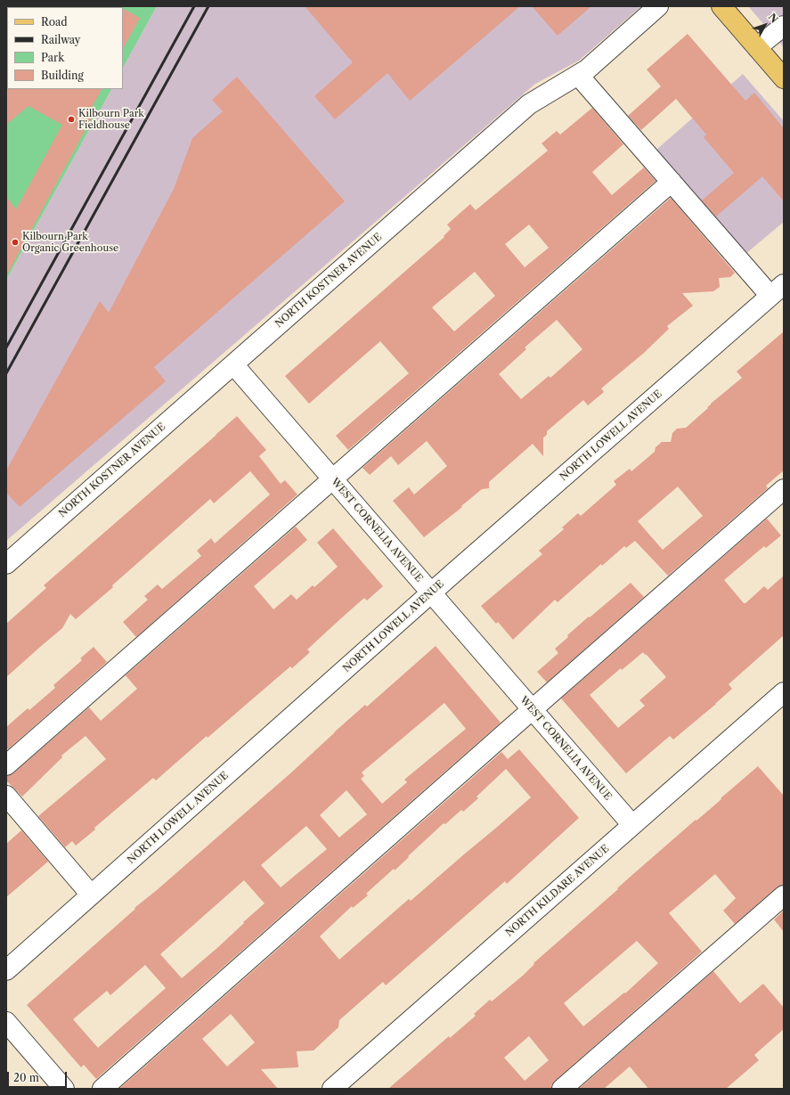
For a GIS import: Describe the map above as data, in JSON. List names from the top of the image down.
{
  "streets": {
    "street": [
      "NORTH KOSTNER AVENUE",
      "NORTH LOWELL AVENUE",
      "WEST CORNELIA AVENUE",
      "NORTH KILDARE AVENUE"
    ]
  },
  "crossings": [
    ["NORTH KOSTNER AVENUE", "WEST CORNELIA AVENUE"],
    ["NORTH LOWELL AVENUE", "WEST CORNELIA AVENUE"],
    ["WEST CORNELIA AVENUE", "NORTH KILDARE AVENUE"]
  ],
  "places": ["Kilbourn Park Fieldhouse", "Kilbourn Park Organic Greenhouse"],
  "legend": [
    "Road",
    "Railway",
    "Park",
    "Building"
  ],
  "scale_bar": "20 m",
  "north": "top right"
}
